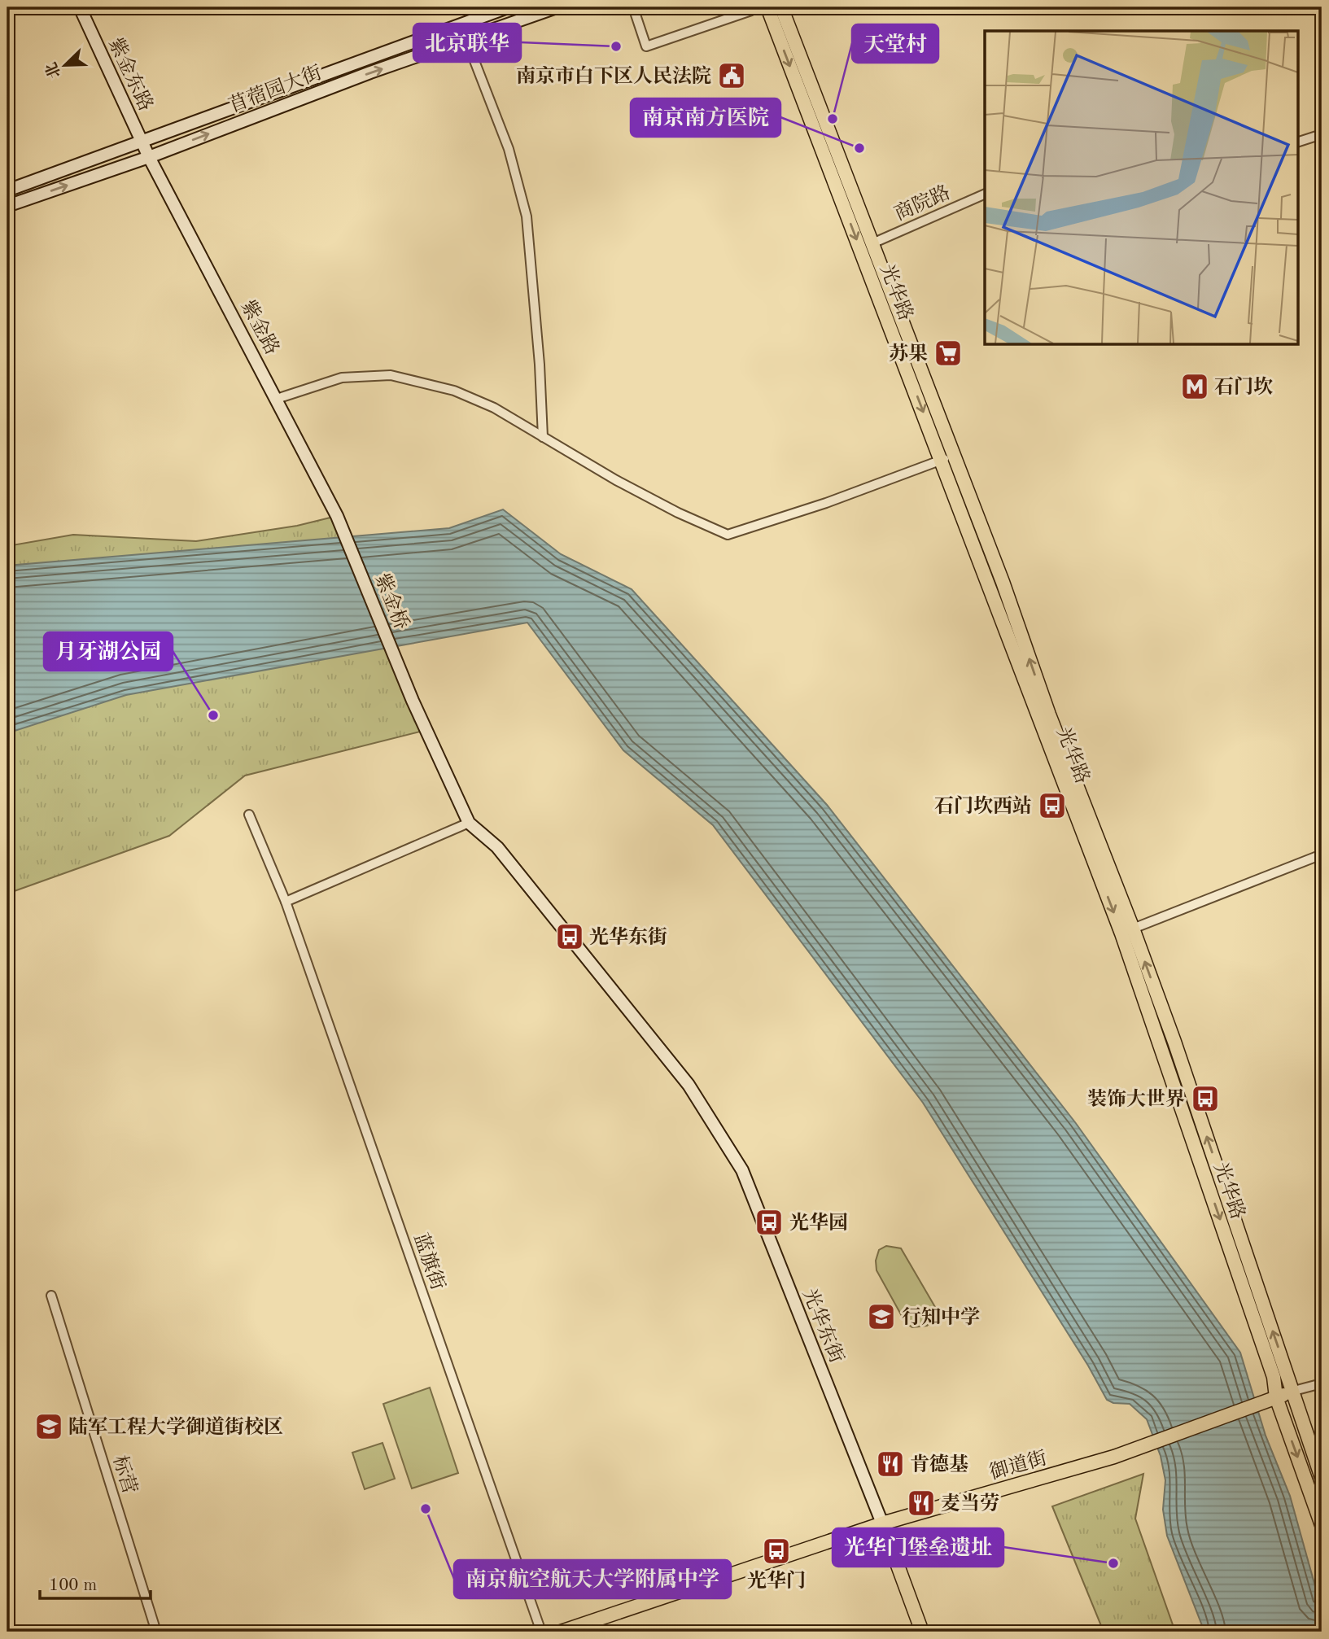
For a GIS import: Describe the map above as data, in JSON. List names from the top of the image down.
{
  "streets": {
    "main road": ["光华路"],
    "street": [
      "紫金东路",
      "苜蓿园大街",
      "商院路",
      "紫金路",
      "紫金桥",
      "蓝旗街",
      "光华东街",
      "标营"
    ]
  },
  "crossings": [
    ["紫金东路", "苜蓿园大街"],
    ["紫金东路", "紫金路"],
    ["苜蓿园大街", "紫金路"],
    ["商院路", "光华路"],
    ["紫金路", "紫金桥"],
    ["紫金桥", "光华东街"]
  ],
  "places": {
    "other": [
      "北京联华",
      "天堂村",
      "南京南方医院",
      "月牙湖公园",
      "南京航空航天大学附属中学",
      "光华门堡垒遗址"
    ],
    "public building": ["南京市白下区人民法院"],
    "supermarket": ["苏果"],
    "metro station": ["石门坎"],
    "bus stop": [
      "石门坎西站",
      "光华东街",
      "装饰大世界",
      "光华园",
      "光华门"
    ],
    "school or university": ["行知中学", "陆军工程大学御道街校区"],
    "restaurant": ["肯德基", "麦当劳"]
  },
  "scale_bar": "100 m",
  "north": "bottom left"
}
